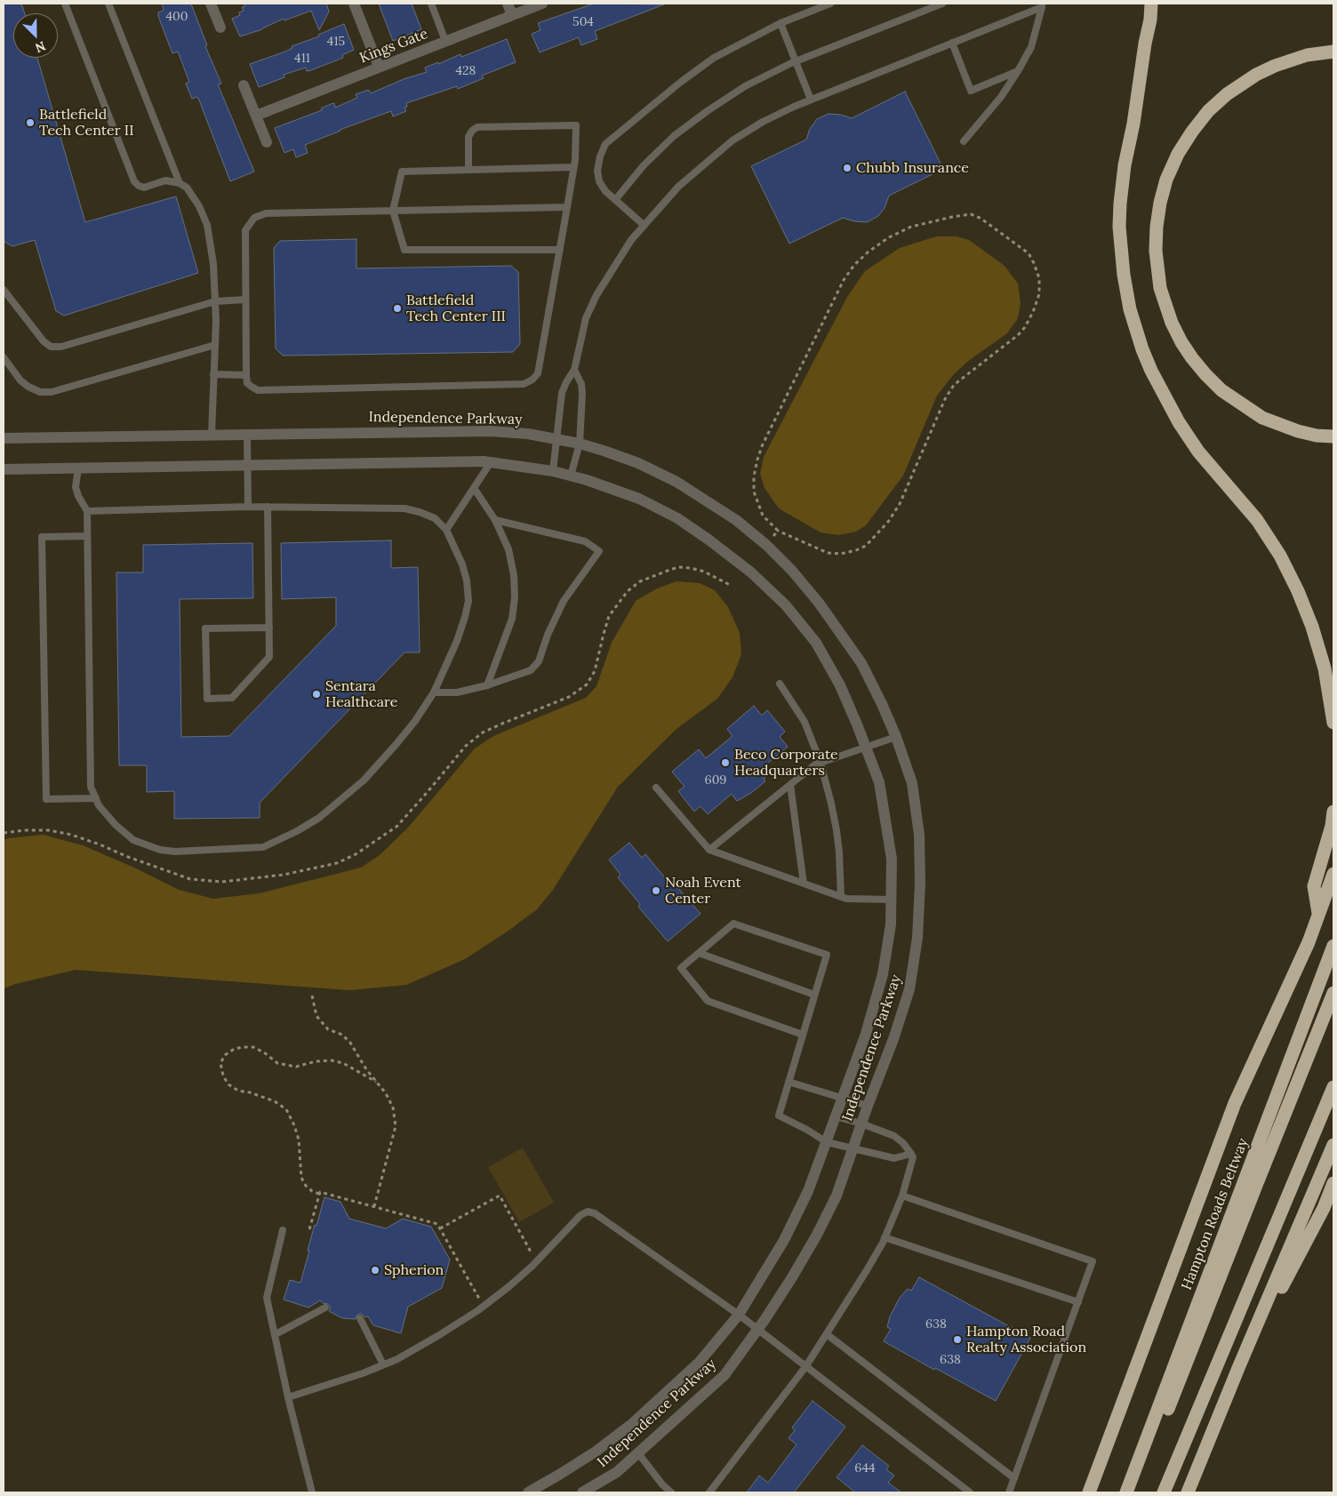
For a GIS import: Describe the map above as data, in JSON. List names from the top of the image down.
{
  "streets": {
    "highway": ["Hampton Roads Beltway"],
    "street": ["Kings Gate", "Independence Parkway"]
  },
  "places": [
    "Battlefield Tech Center II",
    "Chubb Insurance",
    "Battlefield Tech Center III",
    "Sentara Healthcare",
    "Beco Corporate Headquarters",
    "Noah Event Center",
    "Spherion",
    "Hampton Road Realty Association"
  ],
  "house_numbers": [
    "400",
    "504",
    "415",
    "411",
    "428",
    "609",
    "638",
    "638",
    "644"
  ],
  "north": "bottom right"
}
